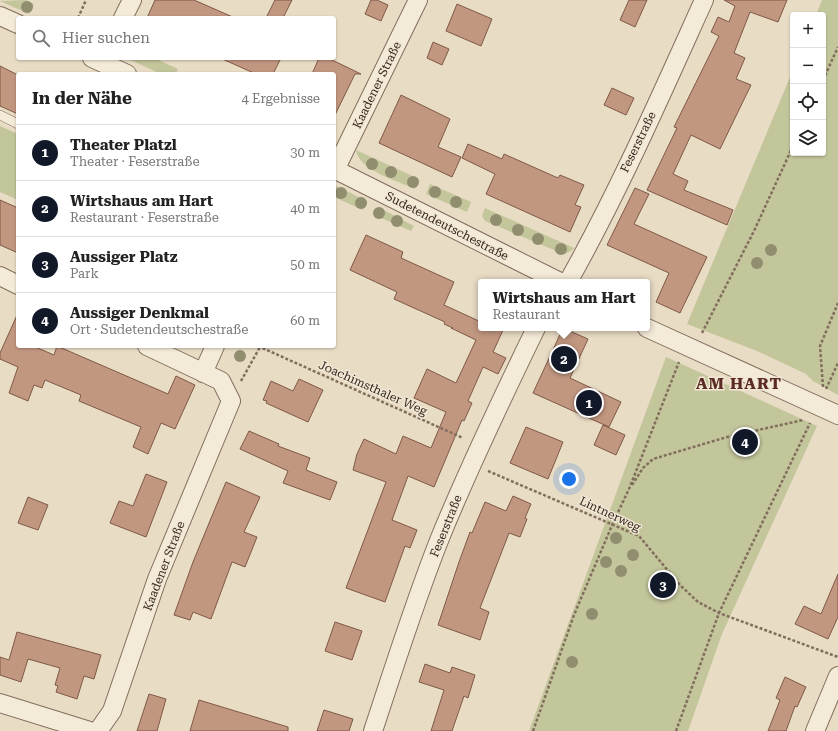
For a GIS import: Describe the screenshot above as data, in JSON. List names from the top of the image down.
{
  "streets": {
    "street": ["Kaadener Straße", "Feserstraße", "Sudetendeutschestraße"],
    "path": ["Joachimsthaler Weg", "Lintnerweg"]
  },
  "crossings": [
    ["Feserstraße", "Joachimsthaler Weg"],
    ["Feserstraße", "Lintnerweg"]
  ],
  "districts": ["AM HART"],
  "page": {
    "map_buttons": ["+", "−"],
    "search": "Hier suchen",
    "heading": ["In der Nähe", "4 Ergebnisse"],
    "list": [
      {
        "mark": "1",
        "name": "Theater Platzl",
        "note": "Theater · Feserstraße",
        "value": "30 m"
      },
      {
        "mark": "2",
        "name": "Wirtshaus am Hart",
        "note": "Restaurant · Feserstraße",
        "value": "40 m"
      },
      {
        "mark": "3",
        "name": "Aussiger Platz",
        "note": "Park",
        "value": "50 m"
      },
      {
        "mark": "4",
        "name": "Aussiger Denkmal",
        "note": "Ort · Sudetendeutschestraße",
        "value": "60 m"
      }
    ],
    "popup": ["Wirtshaus am Hart", "Restaurant"],
    "pins": [
      "2",
      "1",
      "4",
      "3"
    ]
  }
}
